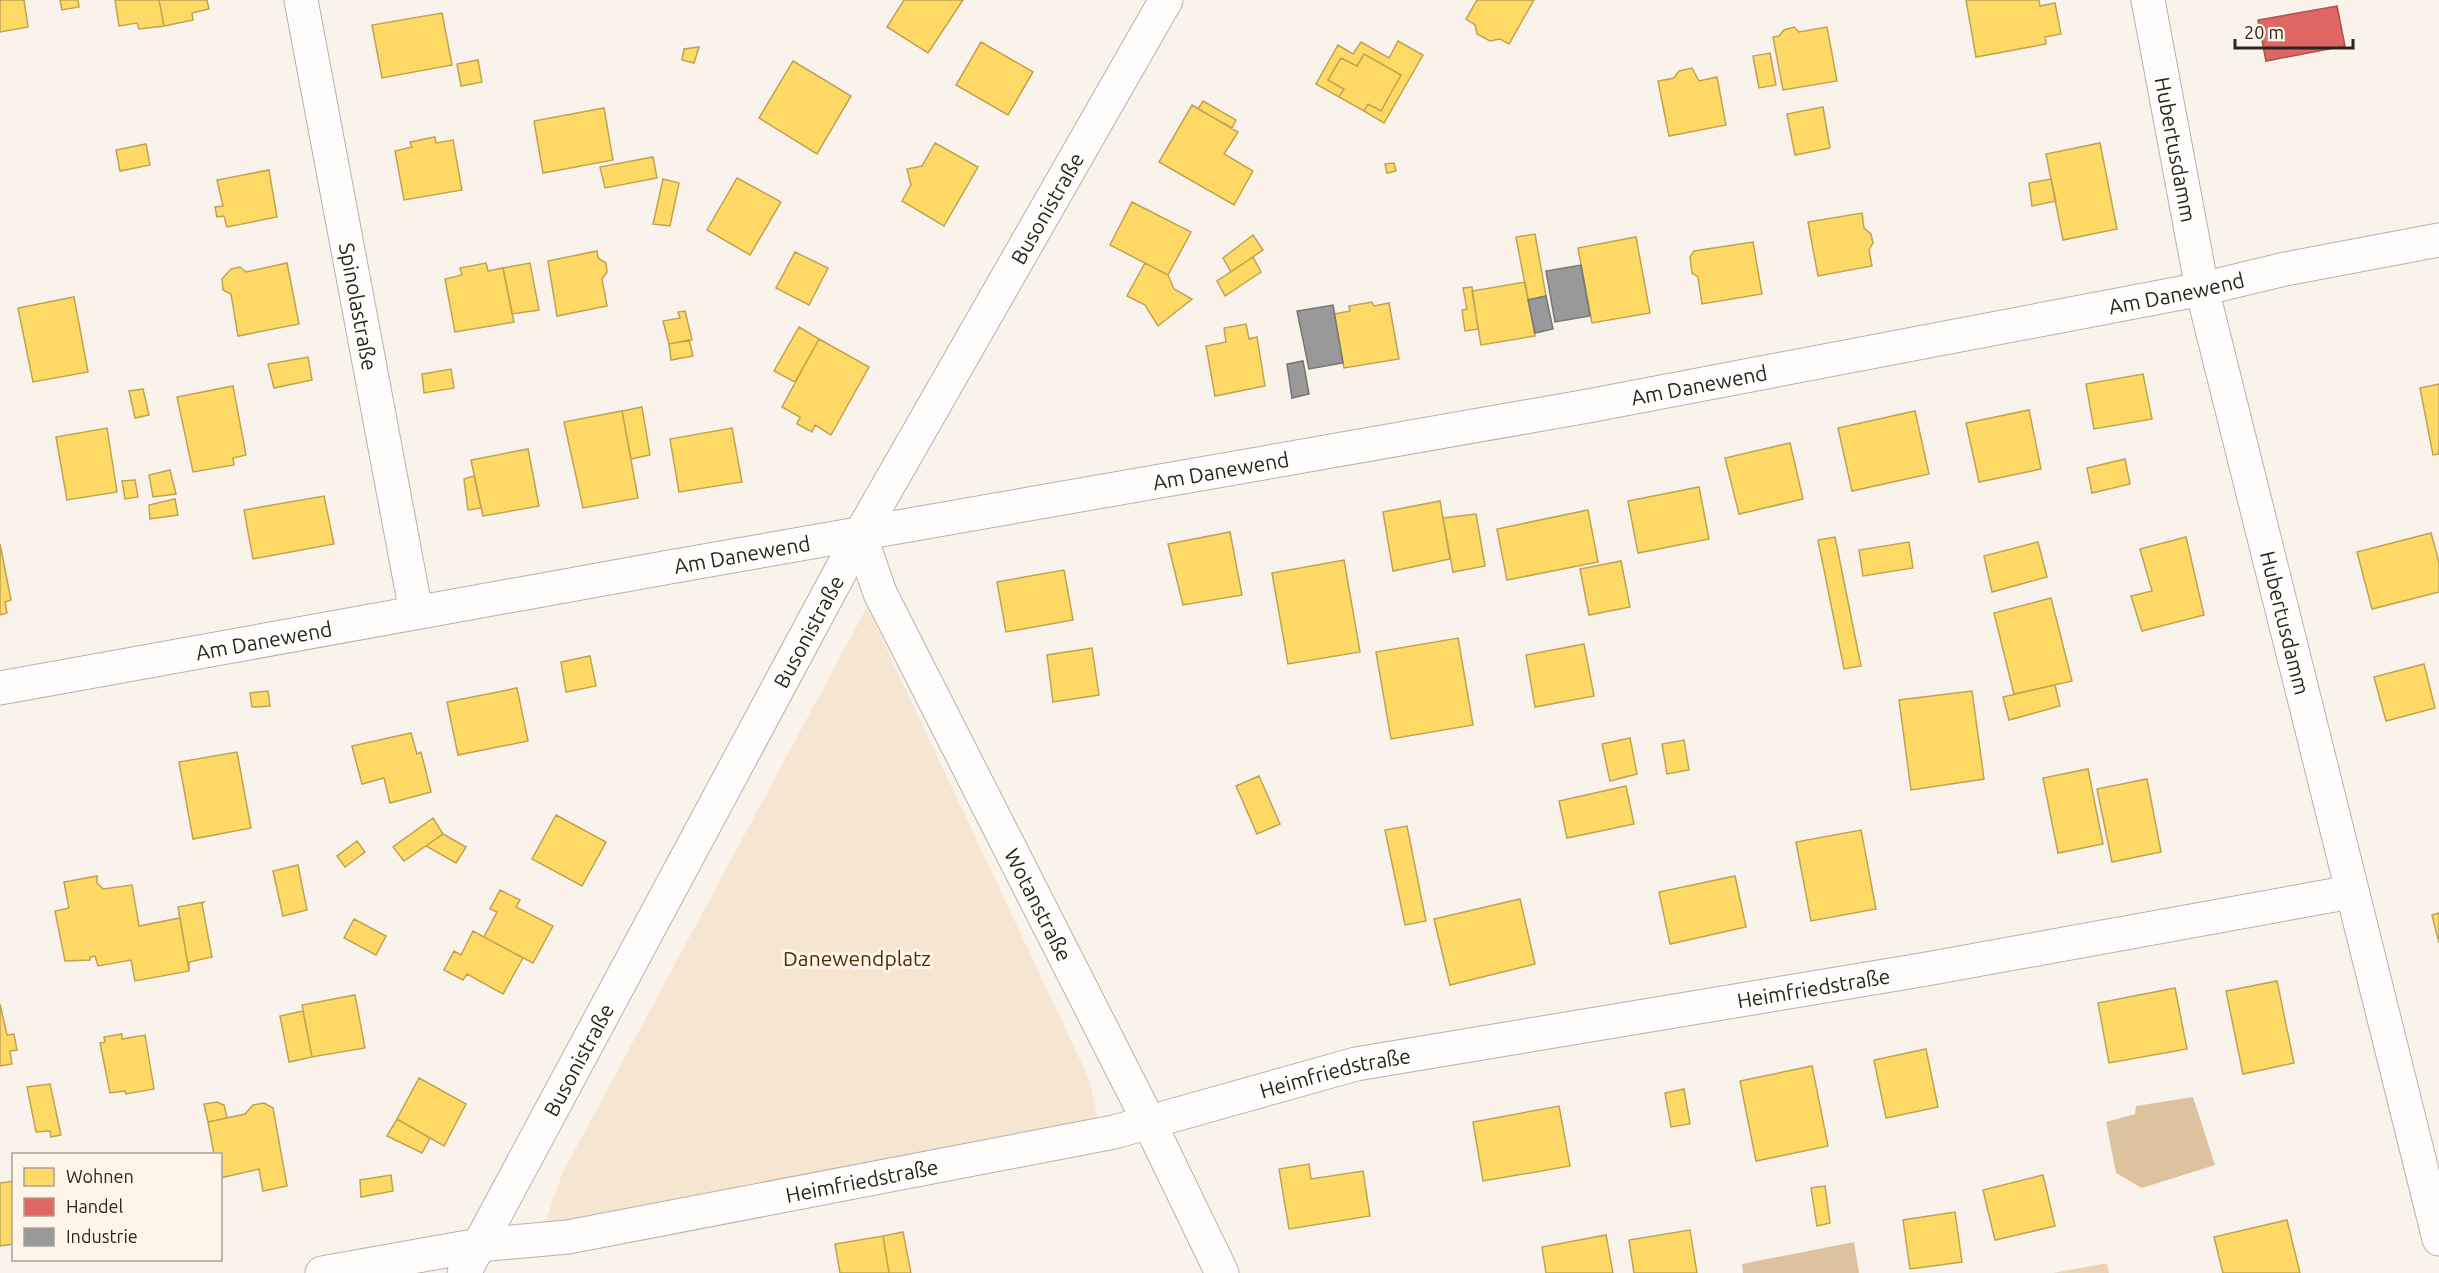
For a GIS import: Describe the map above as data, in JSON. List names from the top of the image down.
{
  "streets": {
    "street": [
      "Hubertusdamm",
      "Busonistraße",
      "Am Danewend",
      "Spinolastraße",
      "Wotanstraße",
      "Heimfriedstraße"
    ]
  },
  "crossings": [
    ["Hubertusdamm", "Am Danewend"],
    ["Hubertusdamm", "Heimfriedstraße"],
    ["Busonistraße", "Am Danewend"],
    ["Busonistraße", "Wotanstraße"],
    ["Busonistraße", "Heimfriedstraße"],
    ["Am Danewend", "Spinolastraße"],
    ["Am Danewend", "Wotanstraße"],
    ["Wotanstraße", "Heimfriedstraße"]
  ],
  "parks": ["Danewendplatz"],
  "legend": ["Wohnen", "Handel", "Industrie"],
  "scale_bar": "20 m"
}
